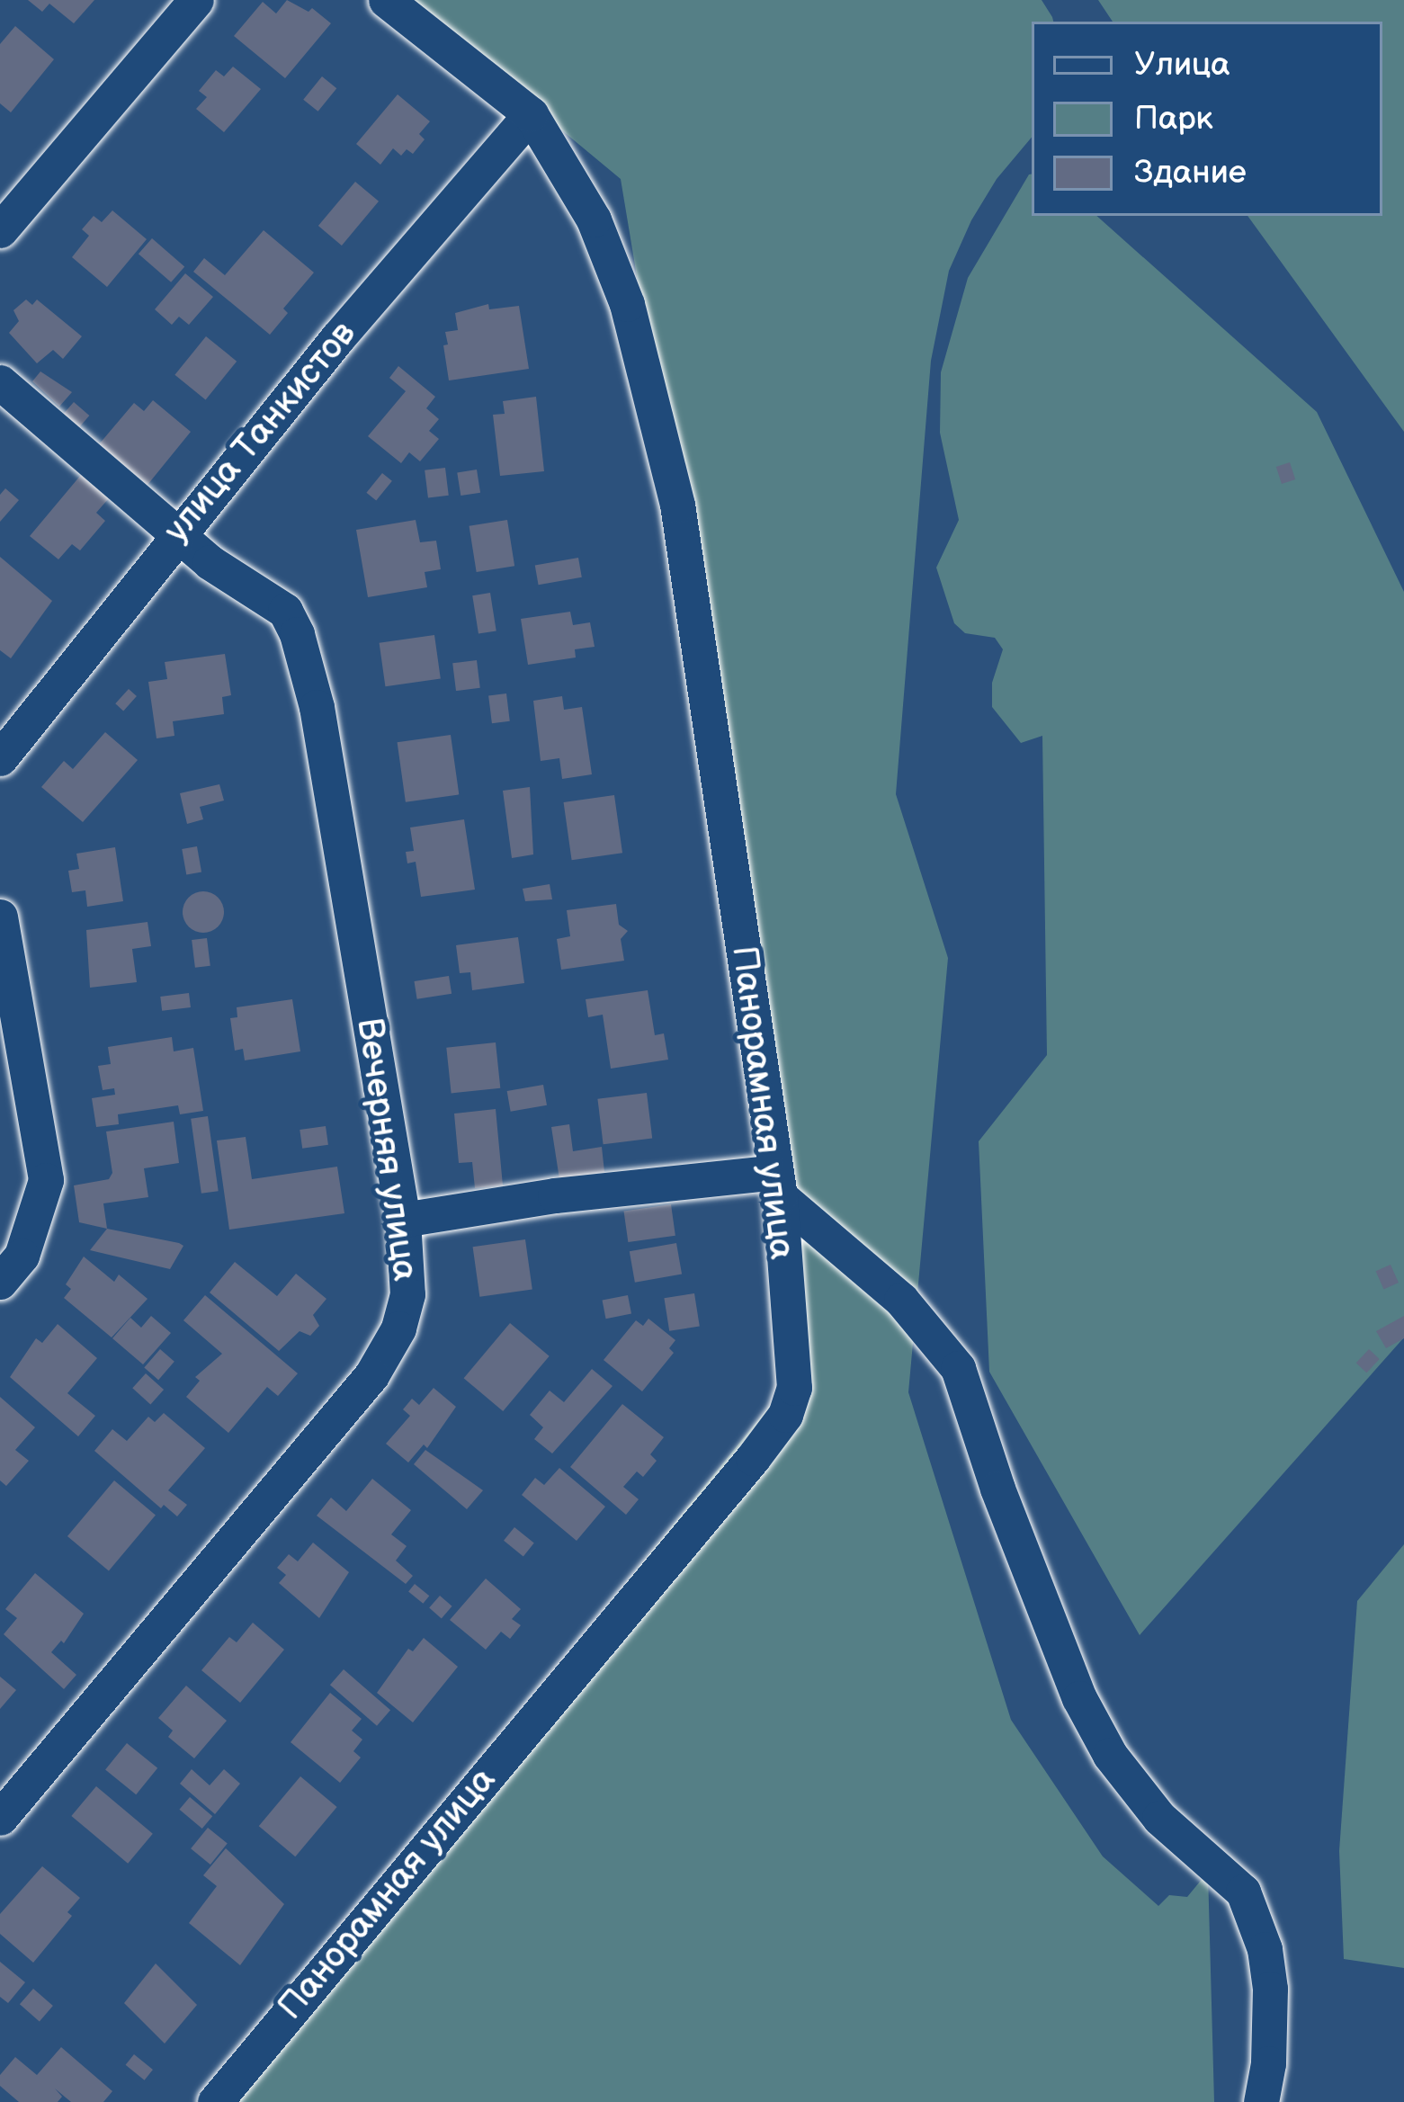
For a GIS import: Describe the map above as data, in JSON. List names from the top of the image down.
{
  "streets": {
    "street": ["улица Танкистов", "Панорамная улица", "Вечерняя улица"]
  },
  "crossings": [
    ["улица Танкистов", "Панорамная улица"],
    ["улица Танкистов", "Вечерняя улица"]
  ],
  "legend": ["Улица", "Парк", "Здание"]
}
